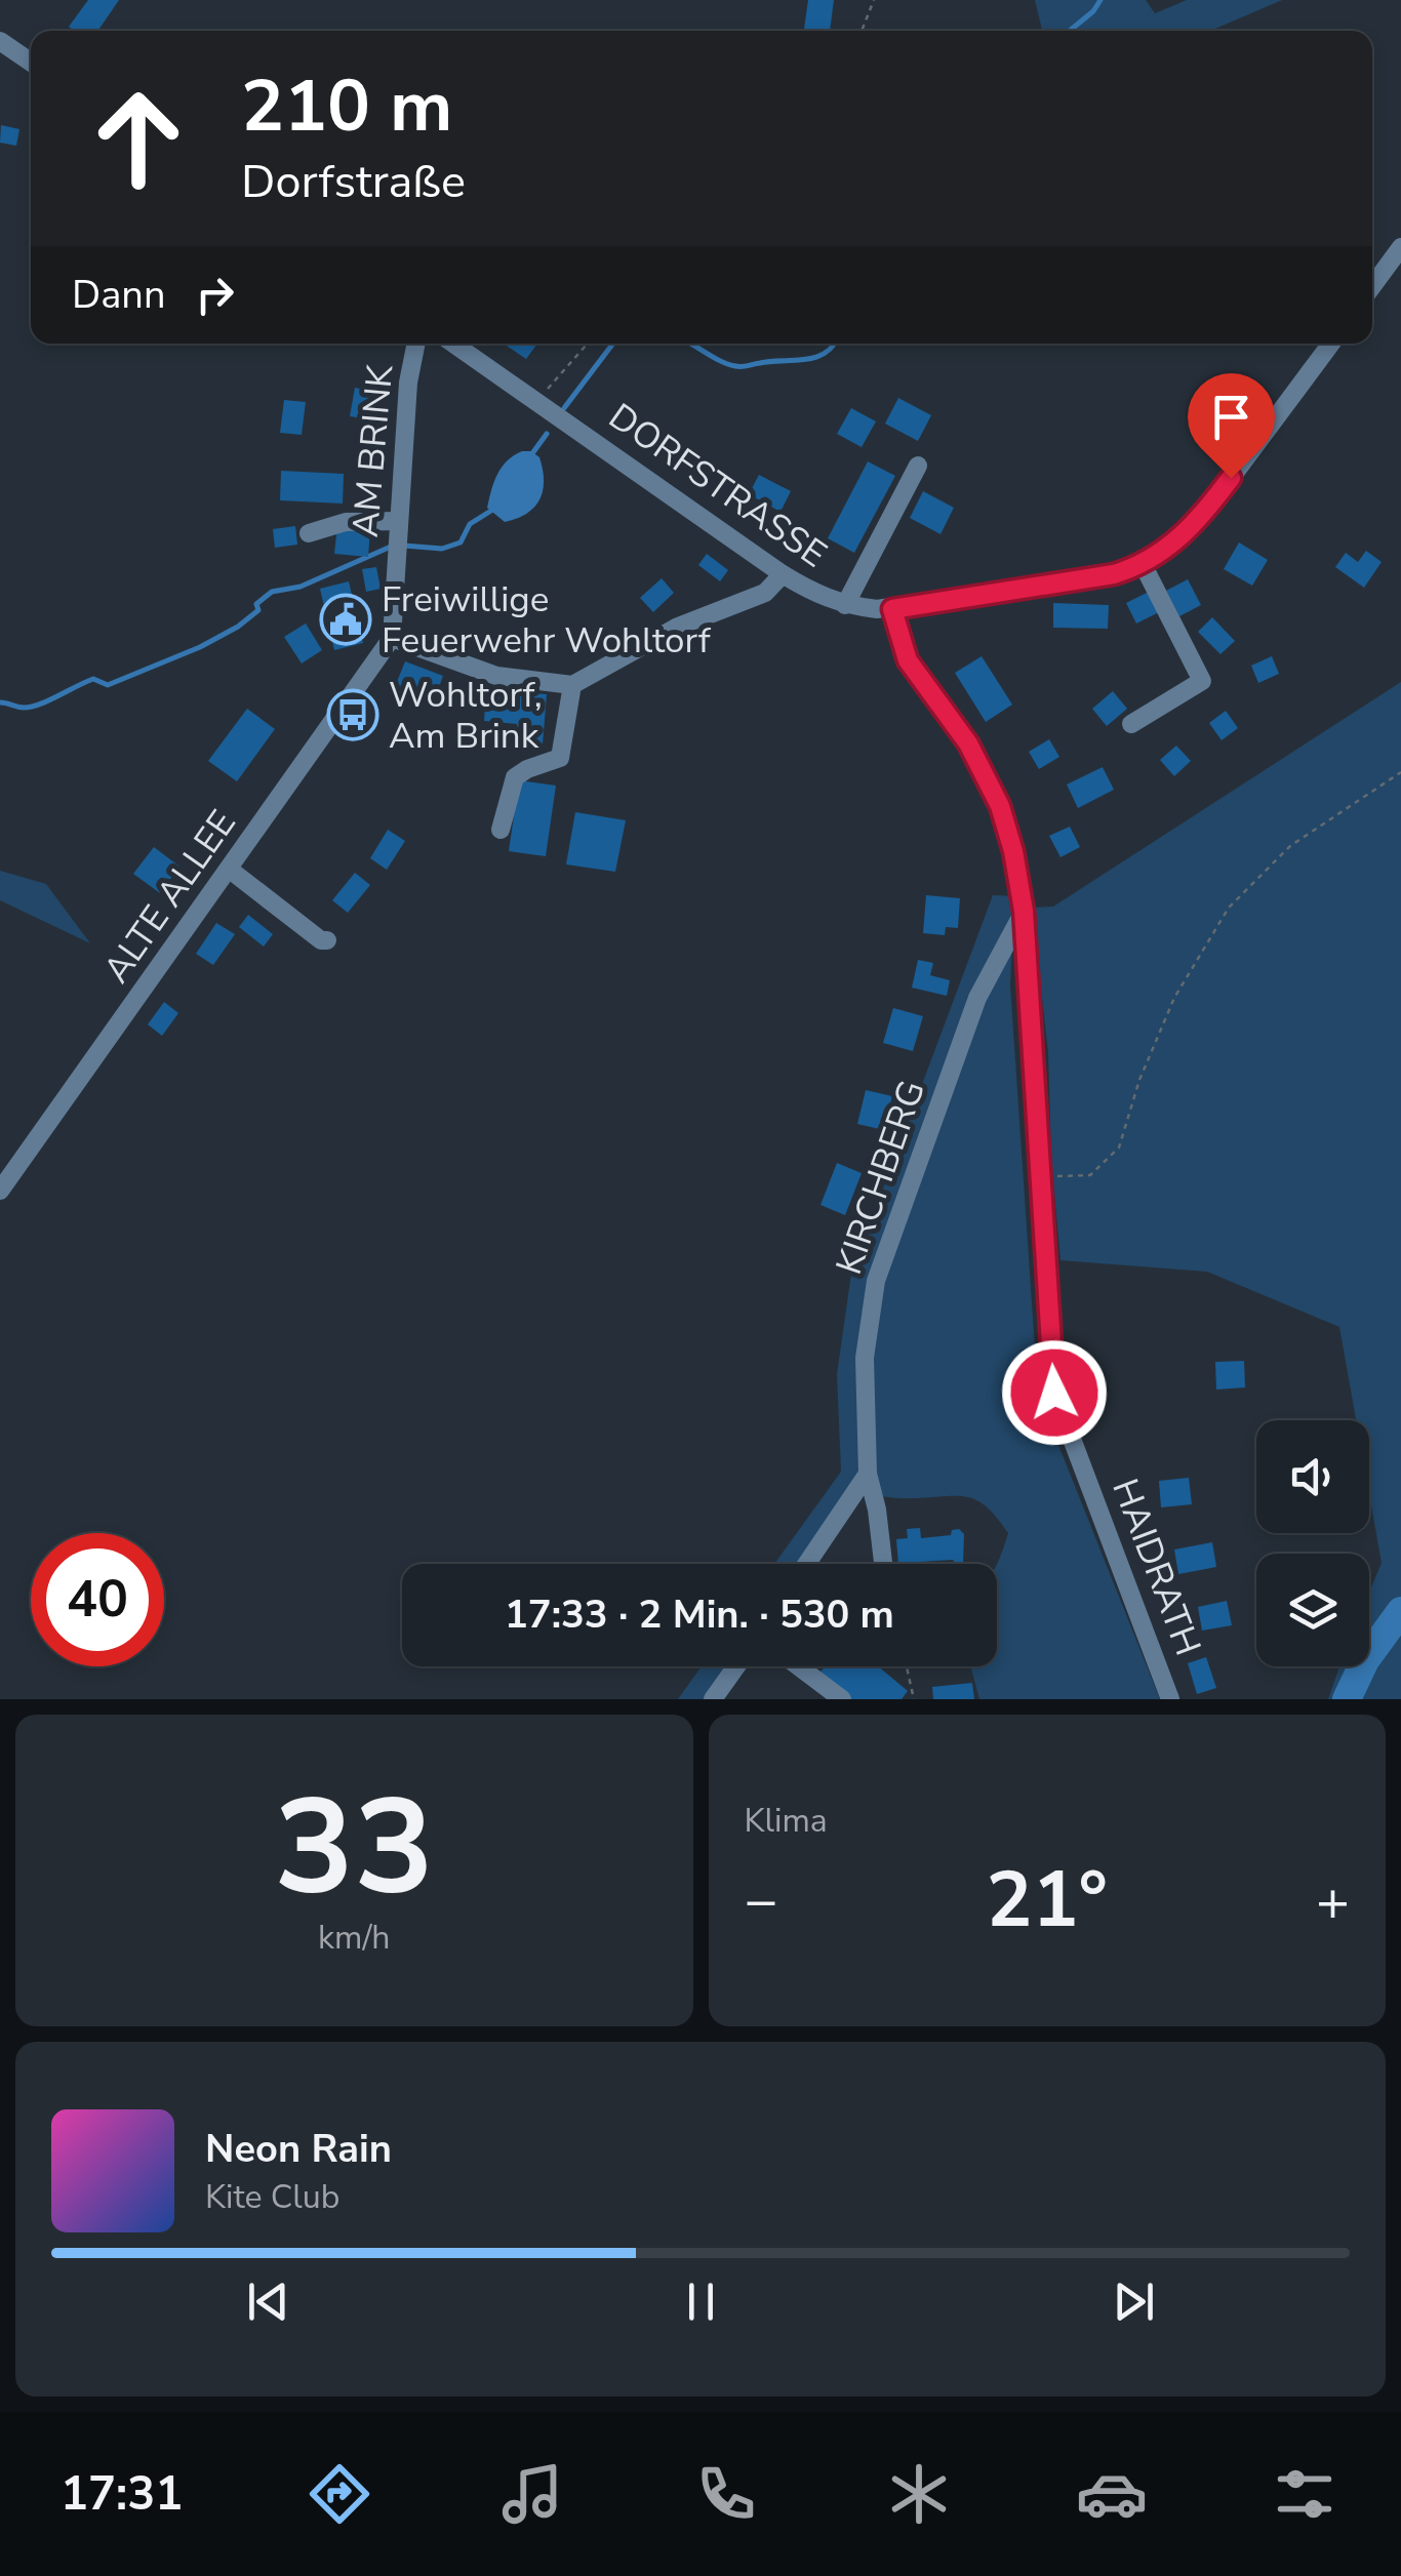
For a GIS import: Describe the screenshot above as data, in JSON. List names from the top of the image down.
{
  "streets": {
    "street": [
      "AM BRINK",
      "DORFSTRASSE",
      "ALTE ALLEE",
      "KIRCHBERG",
      "HAIDRATH"
    ]
  },
  "crossings": [
    ["AM BRINK", "ALTE ALLEE"],
    ["KIRCHBERG", "HAIDRATH"]
  ],
  "places": {
    "public building": ["Freiwillige Feuerwehr Wohltorf"],
    "bus stop": ["Wohltorf, Am Brink"]
  },
  "page": {
    "turn": ["210 m", "Dorfstraße"],
    "then": "Dann",
    "limit": "40",
    "trip": "17:33 · 2 Min. · 530 m",
    "tile": [
      ["33", "km/h"],
      "Klima"
    ],
    "heat": ["−", "21°", "+"],
    "song": ["Neon Rain", "Kite Club"],
    "tabs": "17:31"
  }
}
